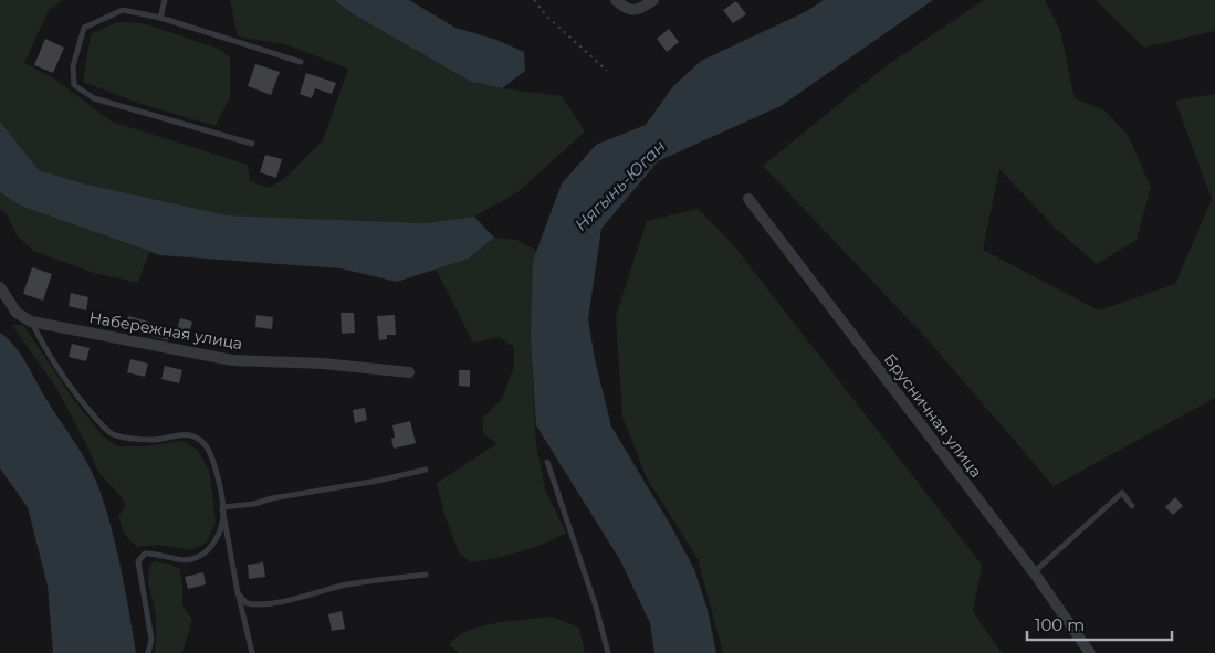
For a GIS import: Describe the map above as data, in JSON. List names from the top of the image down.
{
  "streets": {
    "street": ["Набережная улица", "Брусничная улица"]
  },
  "water": ["Нягынь-Юган"],
  "scale_bar": "100 m"
}
